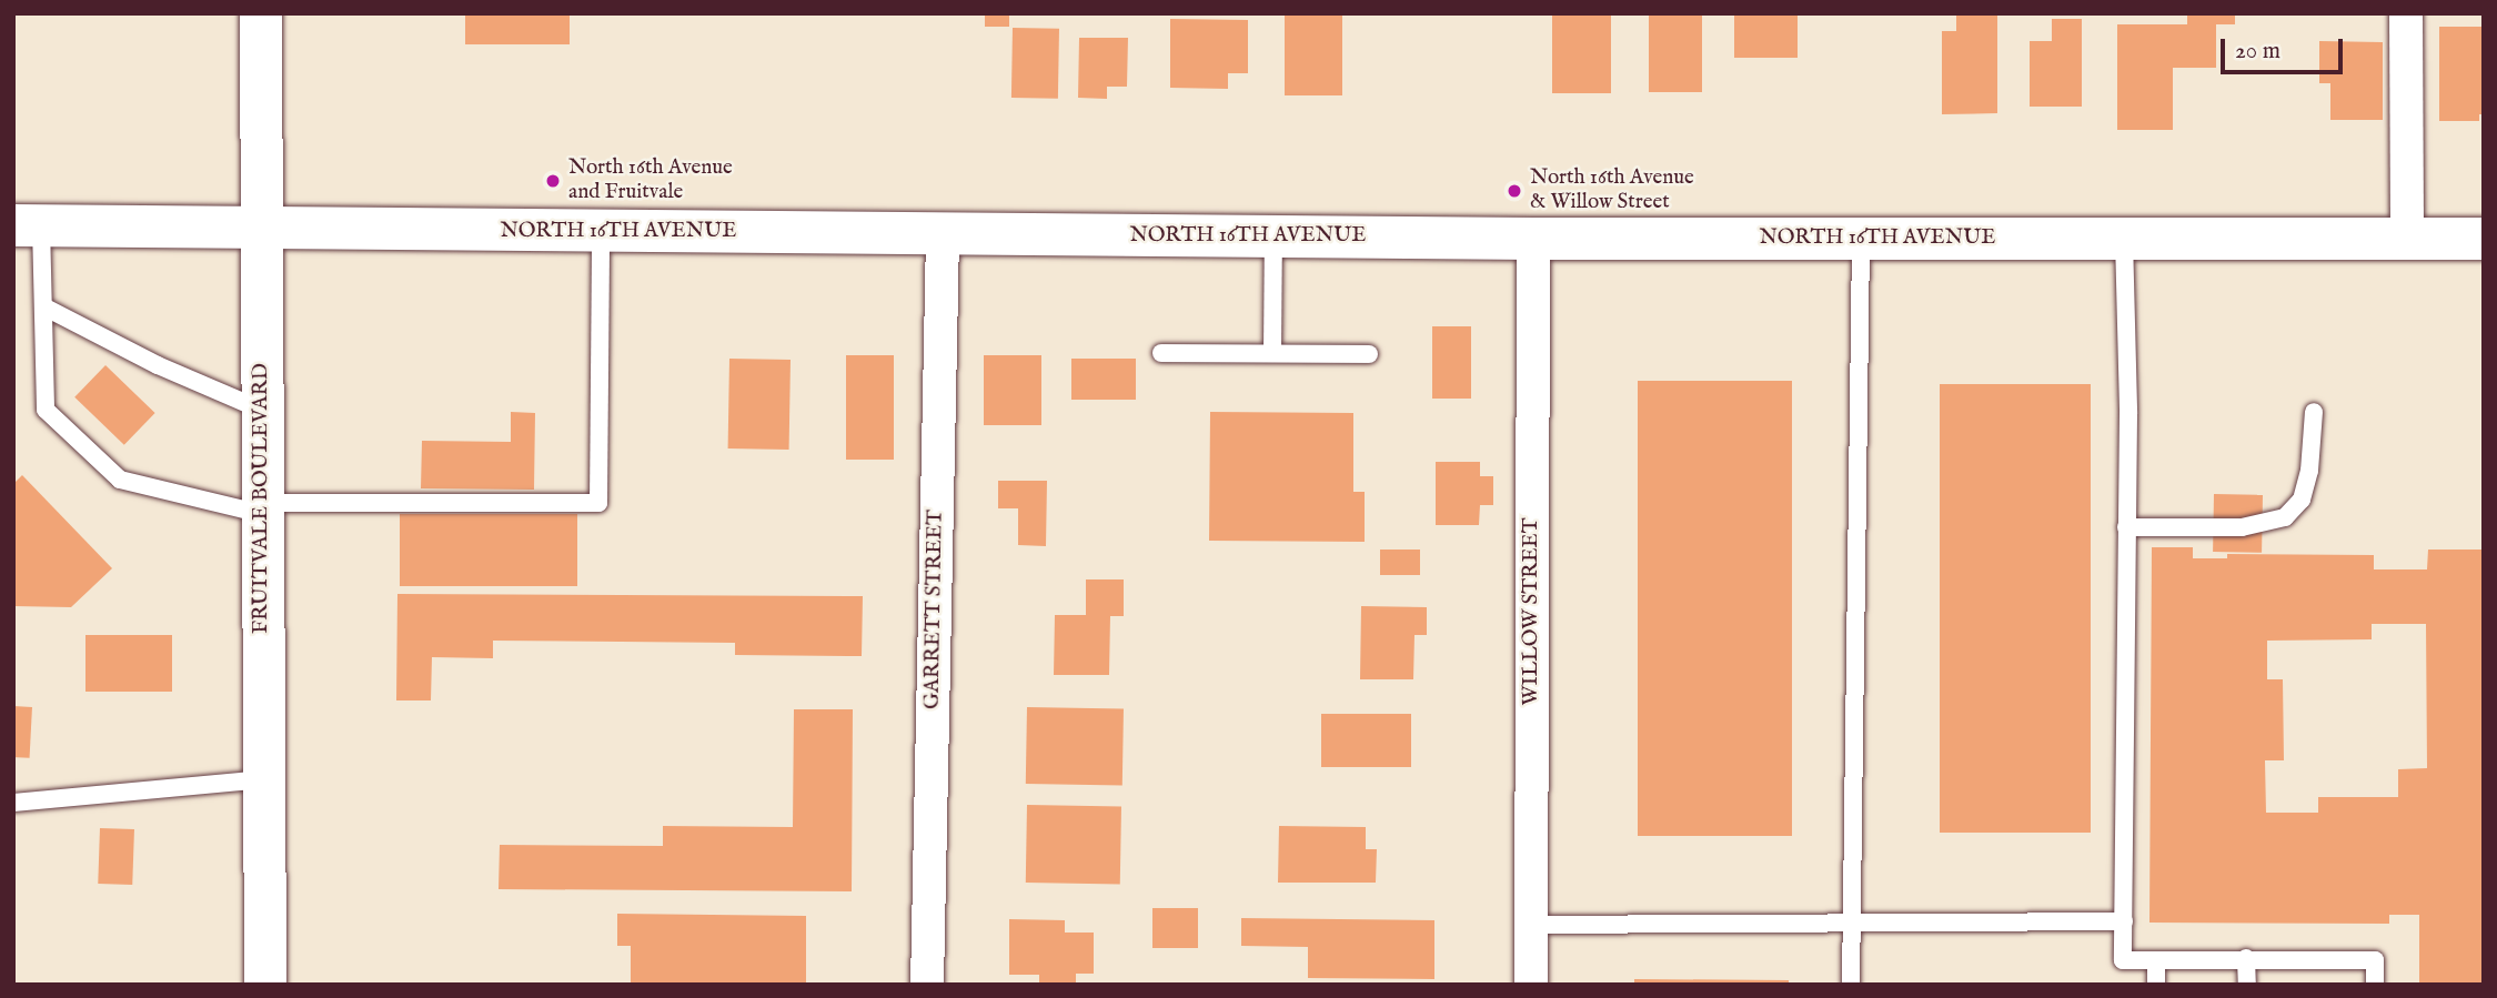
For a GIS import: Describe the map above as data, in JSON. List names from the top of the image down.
{
  "streets": {
    "main road": ["NORTH 16TH AVENUE", "FRUITVALE BOULEVARD"],
    "street": ["GARRETT STREET", "WILLOW STREET"]
  },
  "crossings": [
    ["NORTH 16TH AVENUE", "FRUITVALE BOULEVARD"],
    ["NORTH 16TH AVENUE", "GARRETT STREET"],
    ["NORTH 16TH AVENUE", "WILLOW STREET"]
  ],
  "places": ["North 16th Avenue and Fruitvale", "North 16th Avenue & Willow Street"],
  "scale_bar": "20 m"
}
